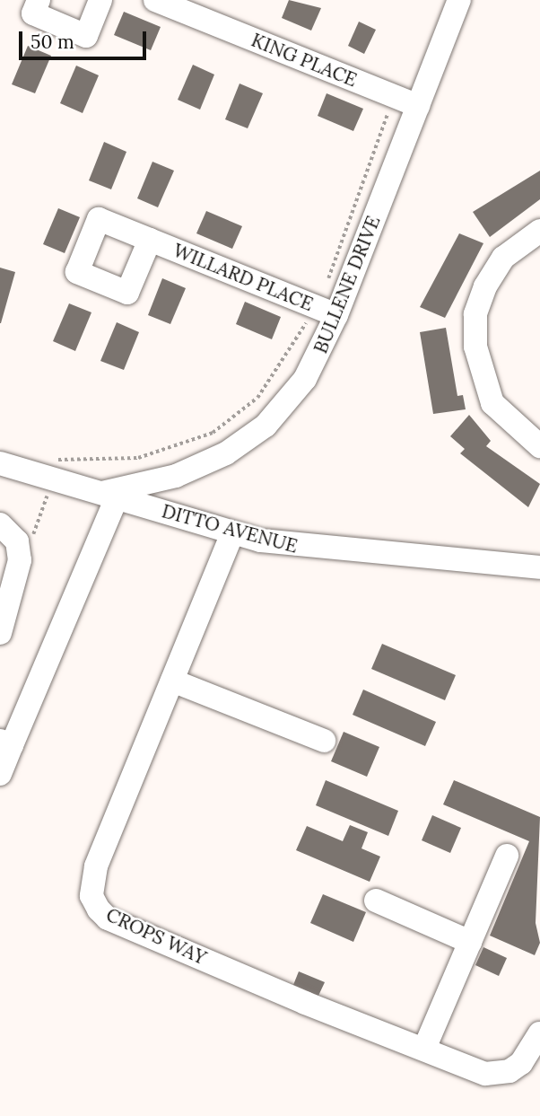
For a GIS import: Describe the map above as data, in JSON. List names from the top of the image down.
{
  "streets": {
    "street": [
      "KING PLACE",
      "WILLARD PLACE",
      "BULLENE DRIVE",
      "DITTO AVENUE",
      "CROPS WAY"
    ]
  },
  "crossings": [
    ["KING PLACE", "BULLENE DRIVE"],
    ["WILLARD PLACE", "BULLENE DRIVE"],
    ["BULLENE DRIVE", "DITTO AVENUE"],
    ["DITTO AVENUE", "CROPS WAY"]
  ],
  "scale_bar": "50 m"
}
